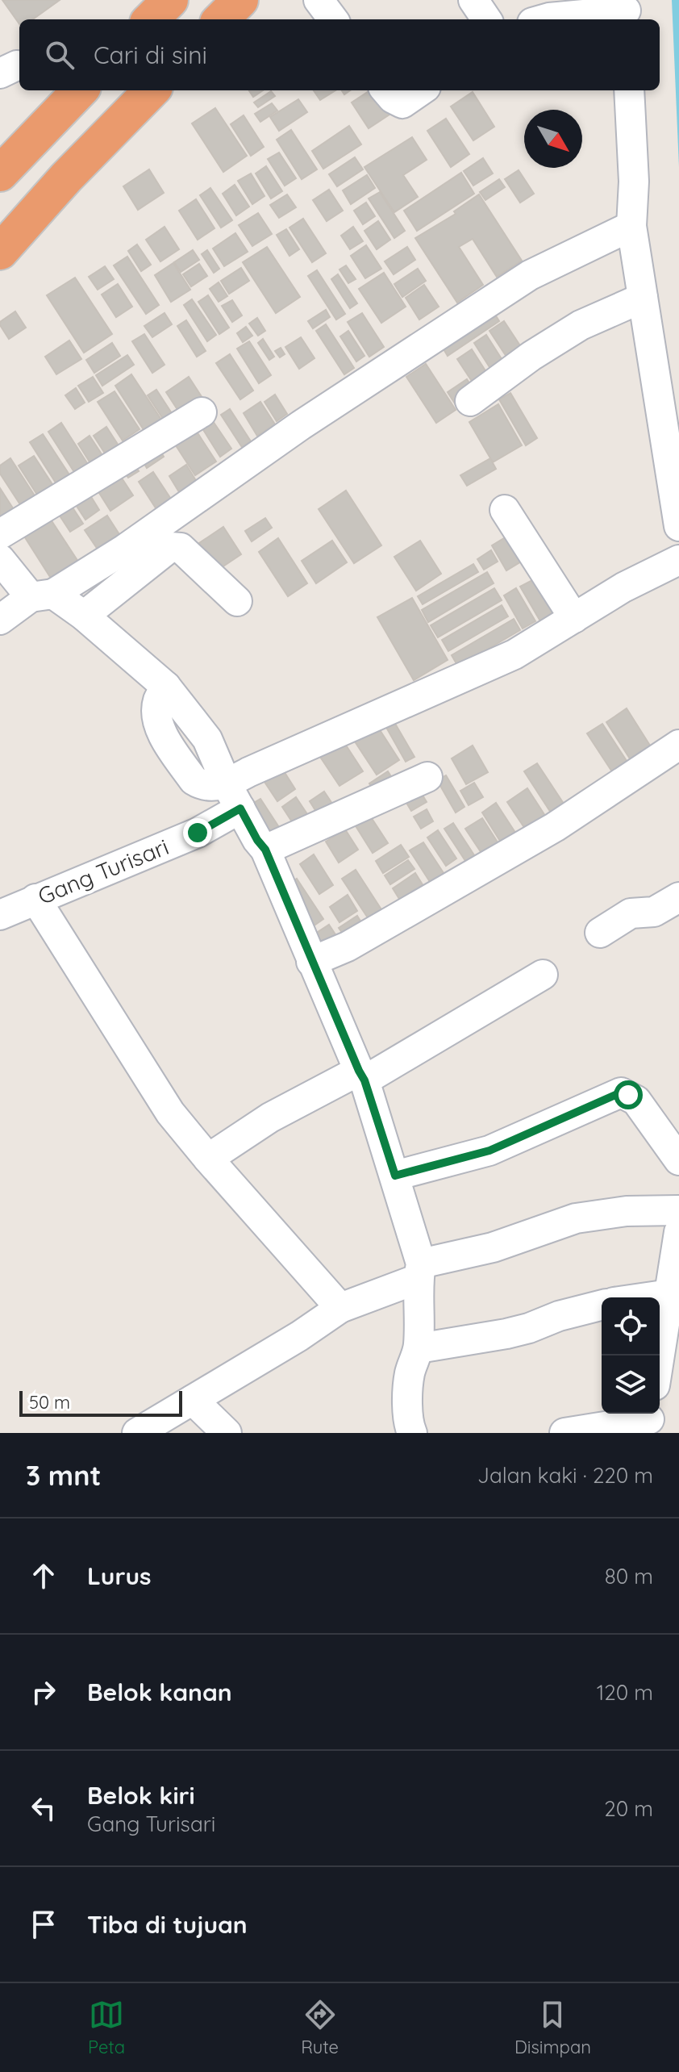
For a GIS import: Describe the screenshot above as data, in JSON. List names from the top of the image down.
{
  "streets": {
    "street": ["Gang Turisari"]
  },
  "scale_bar": "50 m",
  "north": "bottom right",
  "page": {
    "search": "Cari di sini",
    "scale": "50 m",
    "heading": ["3 mnt", "Jalan kaki · 220 m"],
    "list": [
      ["Lurus", "80 m"],
      ["Belok kanan", "120 m"],
      ["Belok kiri", "Gang Turisari", "20 m"],
      "Tiba di tujuan"
    ],
    "nav": ["Peta", "Rute", "Disimpan"]
  }
}
